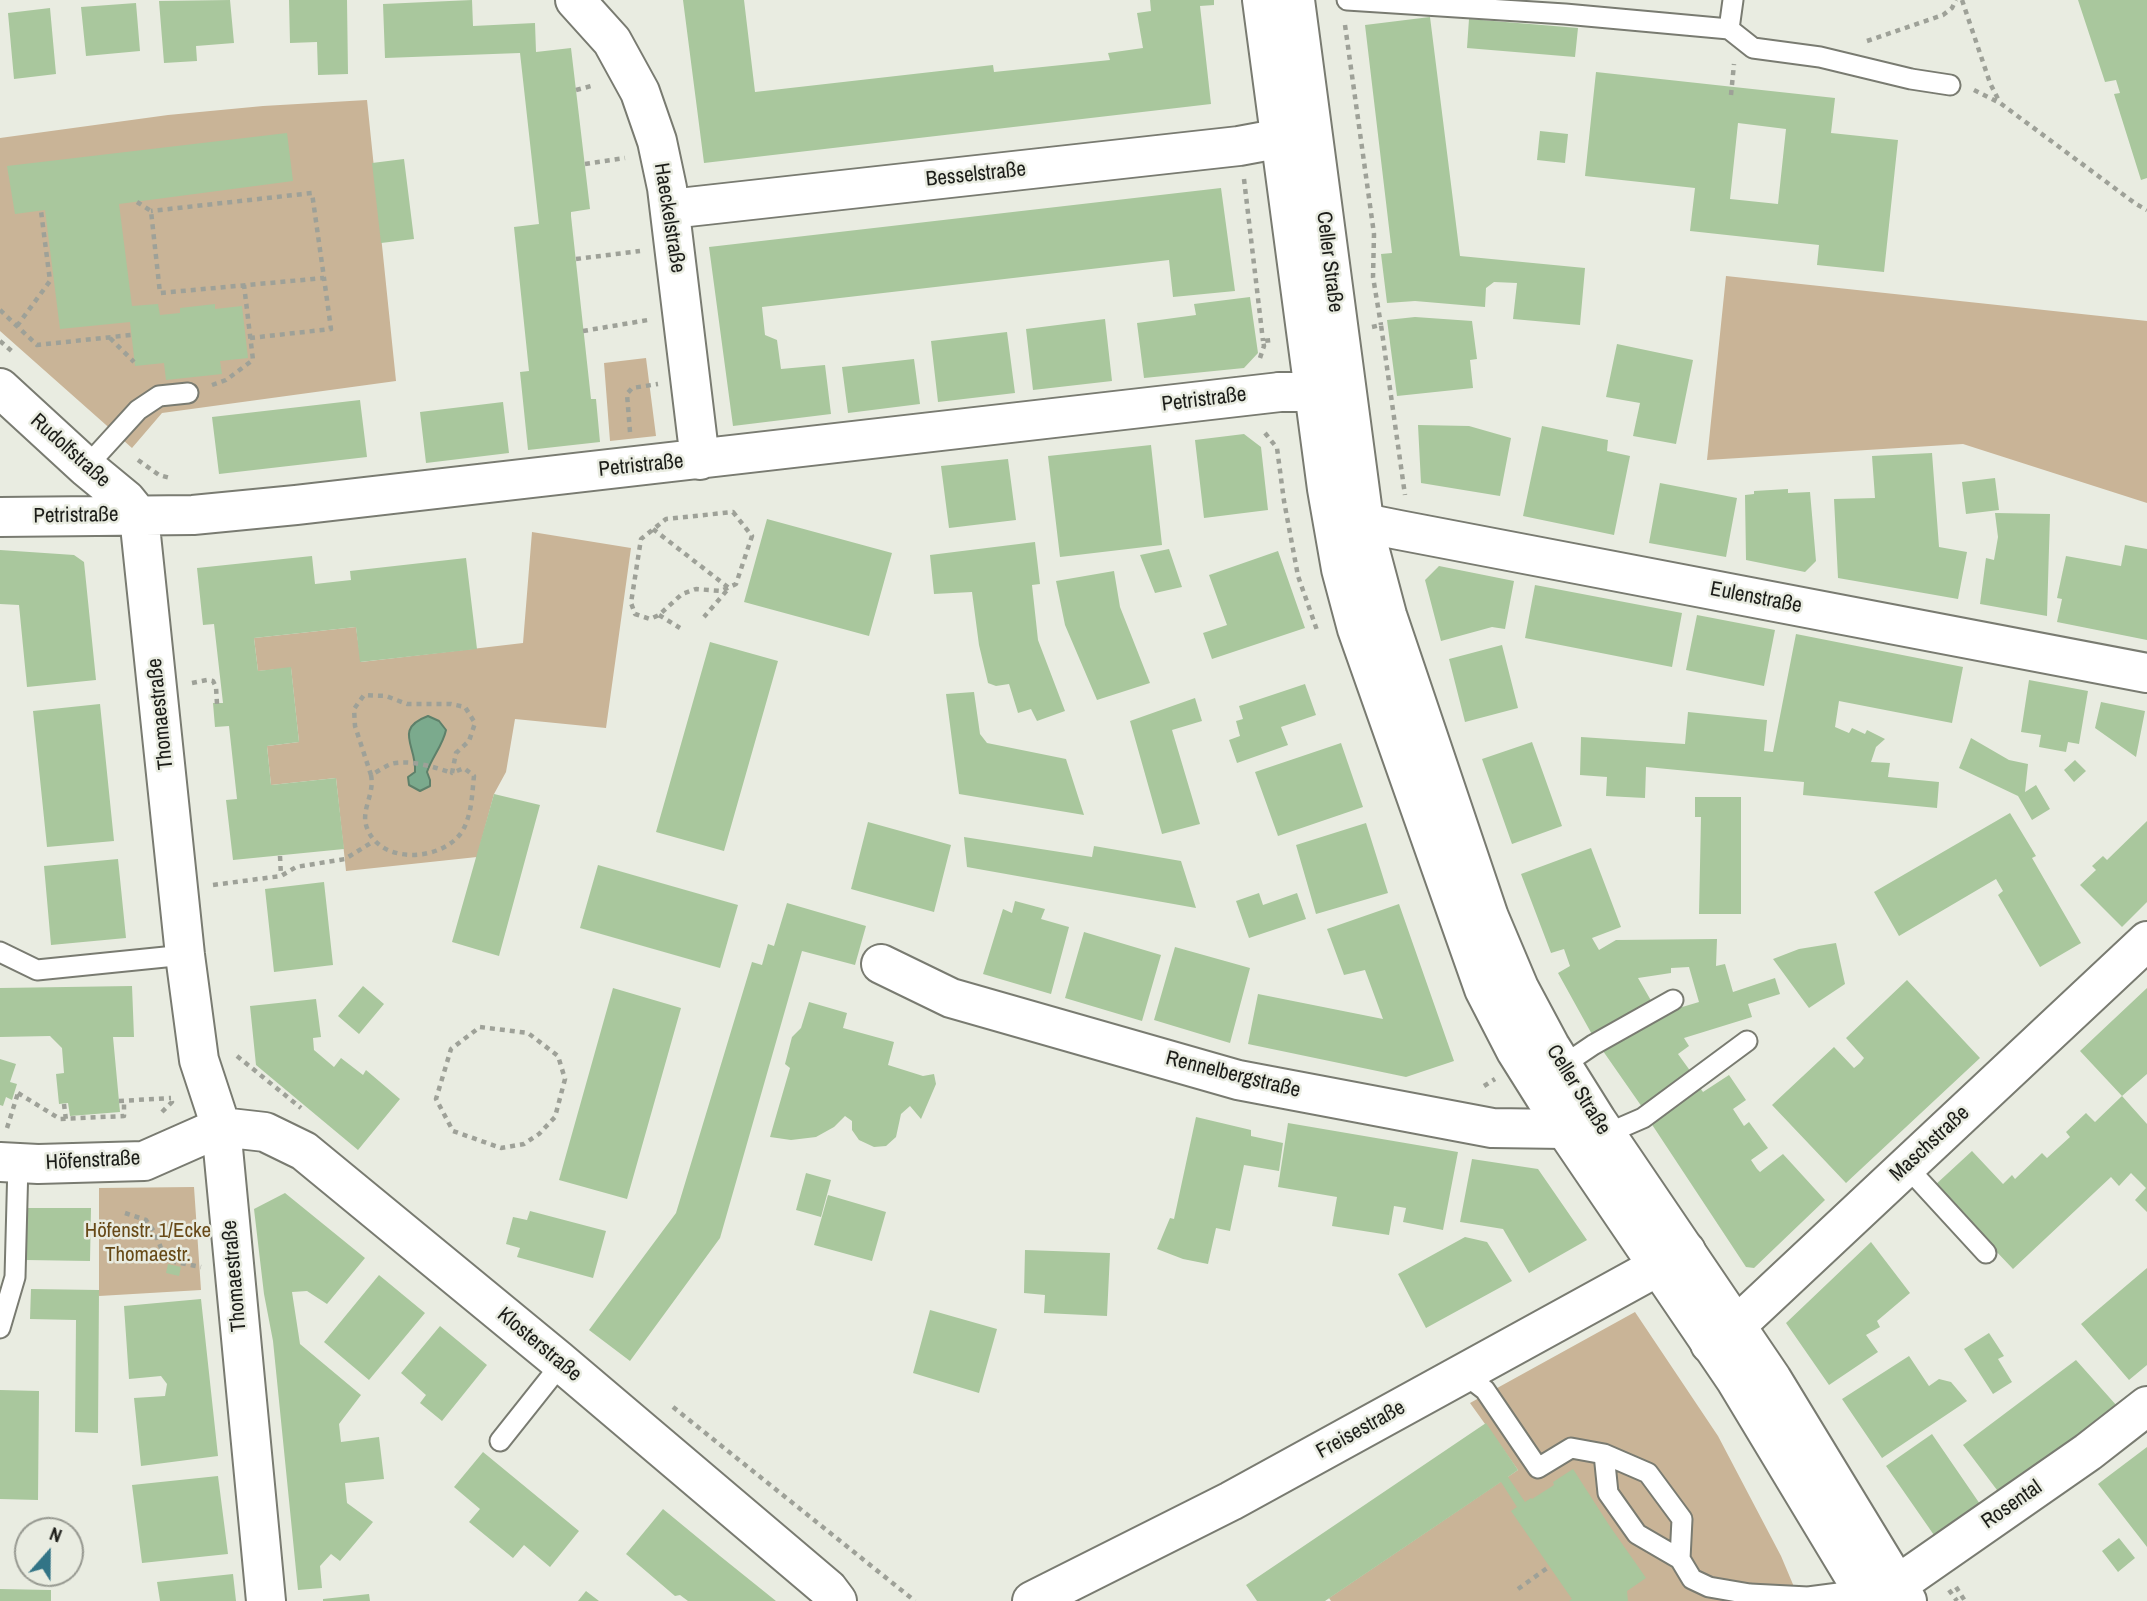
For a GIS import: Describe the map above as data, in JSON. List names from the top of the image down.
{
  "streets": {
    "street": [
      "Besselstraße",
      "Haeckelstraße",
      "Celler Straße",
      "Petristraße",
      "Rudolfstraße",
      "Eulenstraße",
      "Thomaestraße",
      "Rennelbergstraße",
      "Maschstraße",
      "Höfenstraße",
      "Klosterstraße",
      "Freisestraße",
      "Rosental"
    ]
  },
  "crossings": [
    ["Besselstraße", "Haeckelstraße"],
    ["Besselstraße", "Celler Straße"],
    ["Haeckelstraße", "Petristraße"],
    ["Celler Straße", "Petristraße"],
    ["Celler Straße", "Eulenstraße"],
    ["Celler Straße", "Rennelbergstraße"],
    ["Celler Straße", "Maschstraße"],
    ["Celler Straße", "Freisestraße"],
    ["Celler Straße", "Rosental"],
    ["Petristraße", "Rudolfstraße"],
    ["Petristraße", "Thomaestraße"],
    ["Rudolfstraße", "Thomaestraße"],
    ["Thomaestraße", "Höfenstraße"],
    ["Thomaestraße", "Klosterstraße"],
    ["Höfenstraße", "Klosterstraße"]
  ],
  "parks": ["Höfenstr. 1/Ecke Thomaestr."],
  "north": "top"
}
